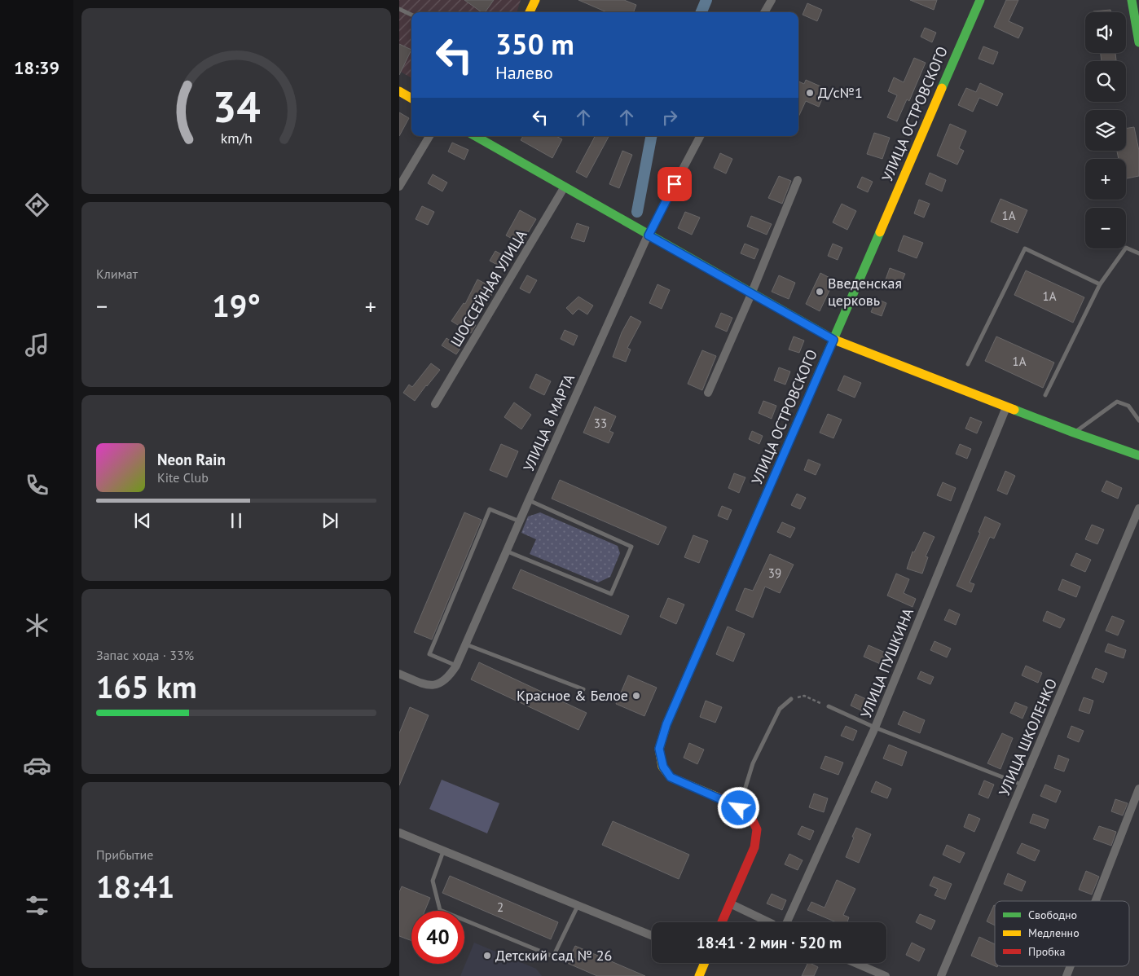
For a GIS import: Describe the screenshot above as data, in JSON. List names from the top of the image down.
{
  "streets": {
    "street": [
      "УЛИЦА ОСТРОВСКОГО",
      "ШОССЕЙНАЯ УЛИЦА",
      "УЛИЦА 8 МАРТА",
      "УЛИЦА ПУШКИНА",
      "УЛИЦА ШКОЛЕНКО"
    ]
  },
  "places": [
    "Д/с№1",
    "Введенская церковь",
    "Красное & Белое",
    "Детский сад № 26"
  ],
  "house_numbers": [
    "1А",
    "1А",
    "1А",
    "33",
    "39",
    "2"
  ],
  "legend": ["Свободно", "Медленно", "Пробка"],
  "page": {
    "tabs": "18:39",
    "map_buttons": ["+", "−"],
    "turn": ["350 m", "Налево"],
    "tile": [
      "Климат",
      ["Запас хода · 33%", "165 km"],
      ["Прибытие", "18:41"]
    ],
    "heat": ["−", "19°", "+"],
    "song": ["Neon Rain", "Kite Club"],
    "limit": "40",
    "trip": "18:41 · 2 мин · 520 m",
    "gauge": ["34", "km/h"]
  }
}
